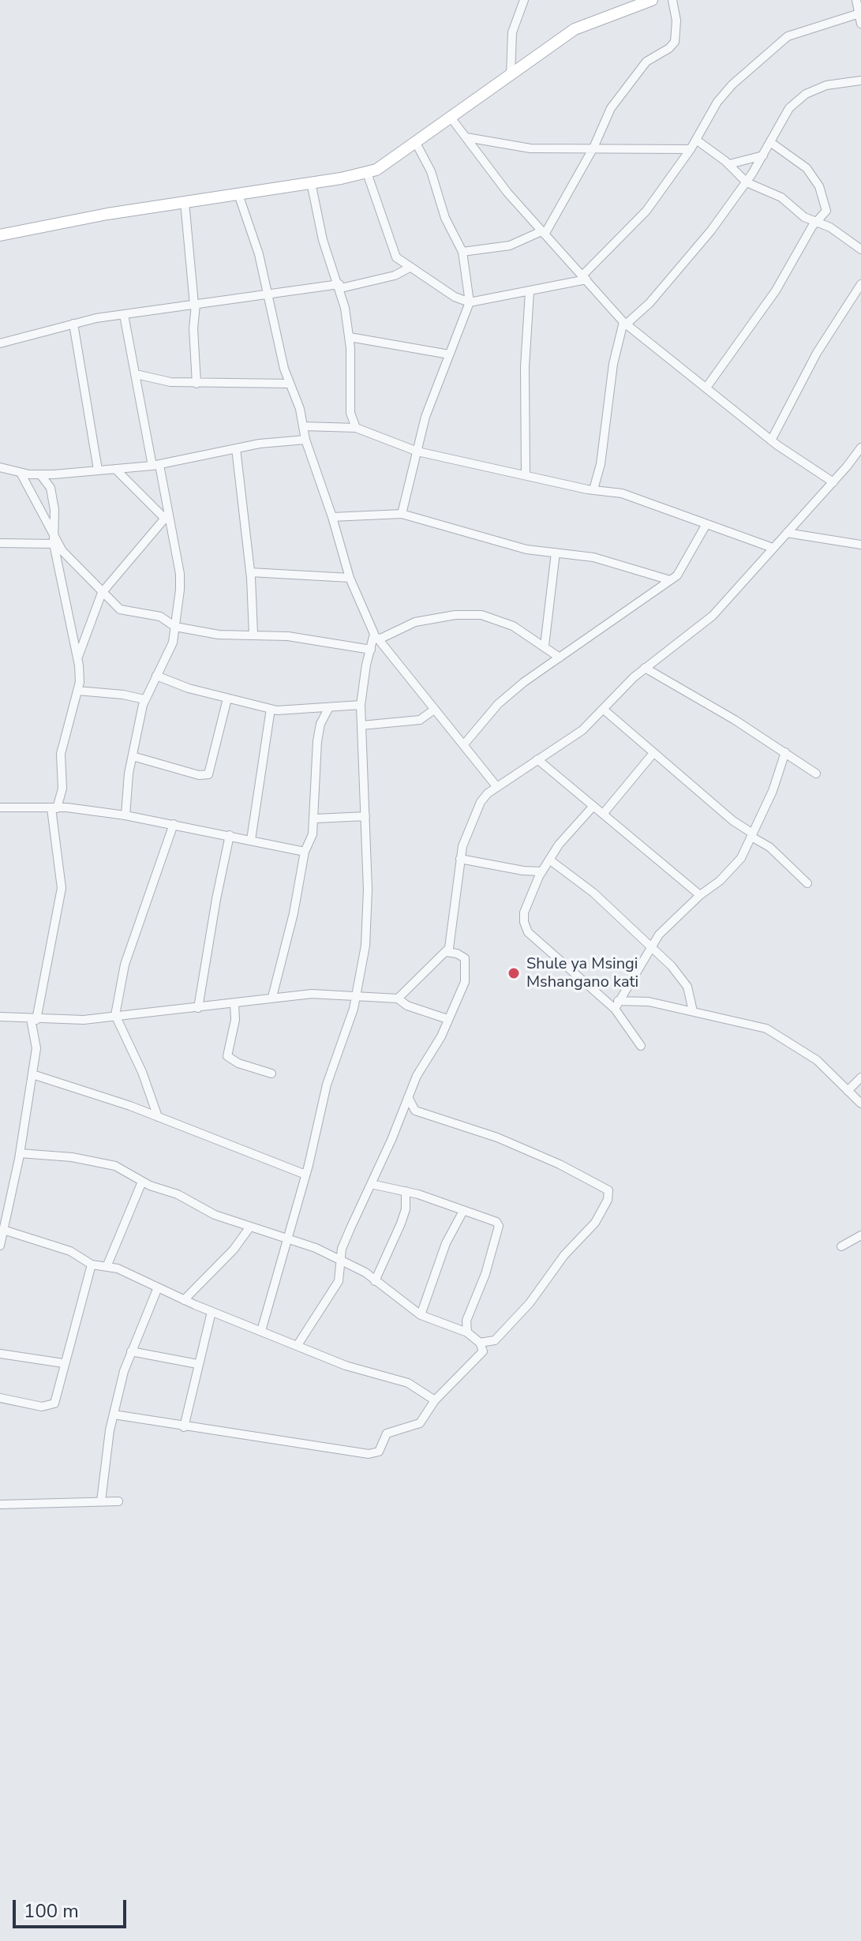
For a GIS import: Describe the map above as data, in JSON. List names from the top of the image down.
{
  "places": ["Shule ya Msingi Mshangano kati"],
  "scale_bar": "100 m"
}
